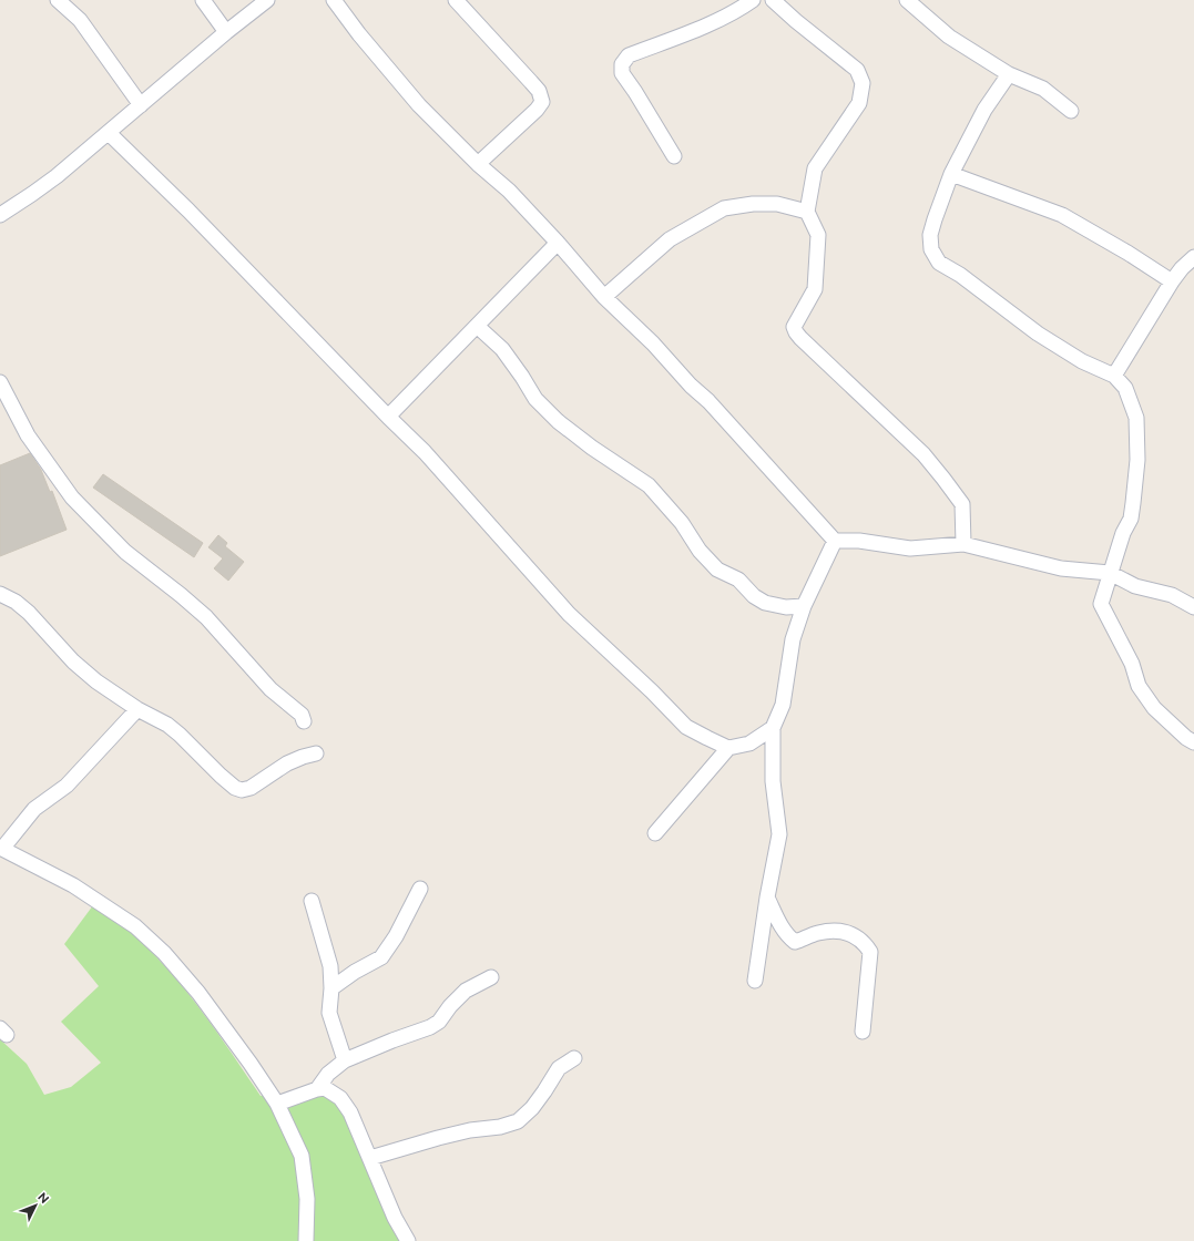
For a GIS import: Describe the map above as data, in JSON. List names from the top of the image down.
{
  "north": "top right"
}
